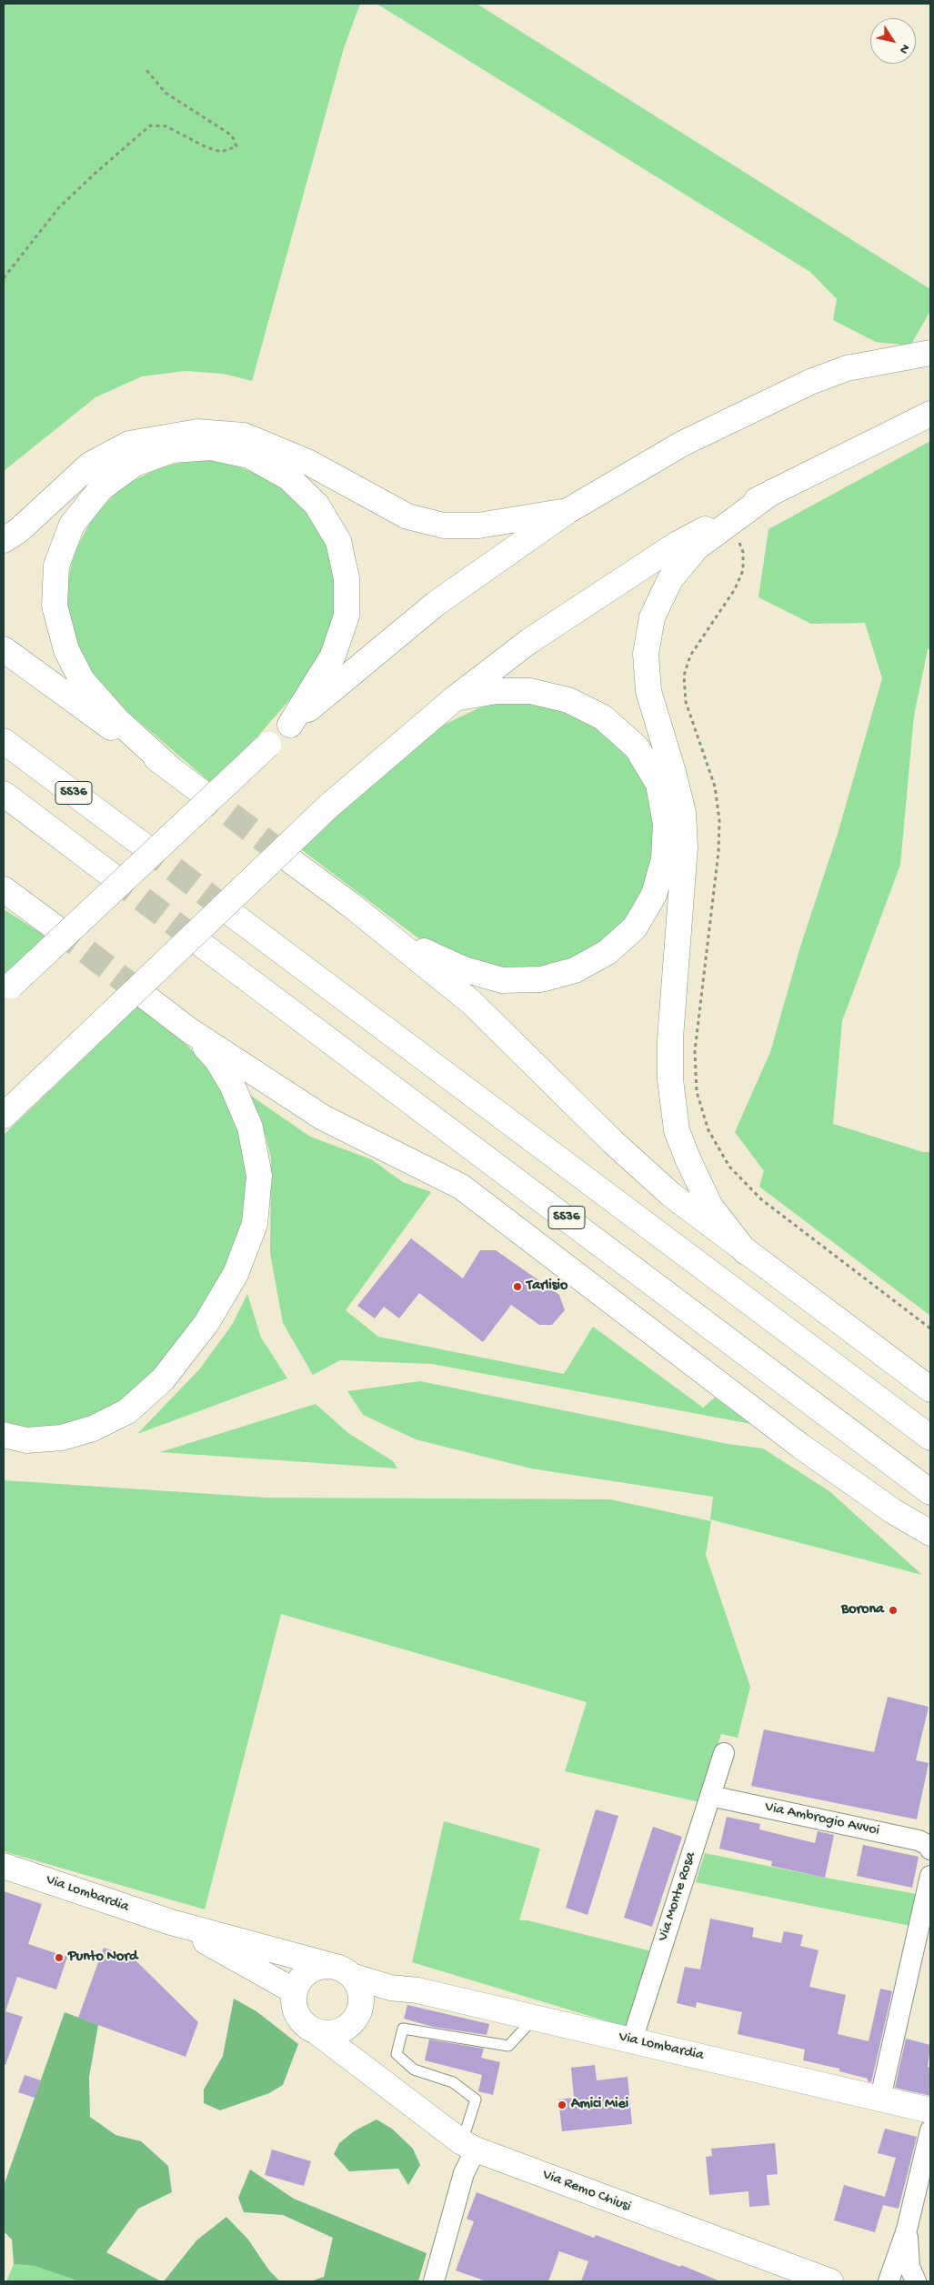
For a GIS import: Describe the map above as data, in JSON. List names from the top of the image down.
{
  "streets": {
    "main road": ["SS36", "Via Lombardia", "Via Remo Chiusi"],
    "street": ["Via Ambrogio Avvoi", "Via Monte Rosa"]
  },
  "crossings": [
    ["Via Ambrogio Avvoi", "Via Monte Rosa"],
    ["Via Lombardia", "Via Monte Rosa"],
    ["Via Lombardia", "Via Remo Chiusi"]
  ],
  "places": [
    "Tarlisio",
    "Borona",
    "Punto Nord",
    "Amici Miei"
  ],
  "north": "bottom right"
}
